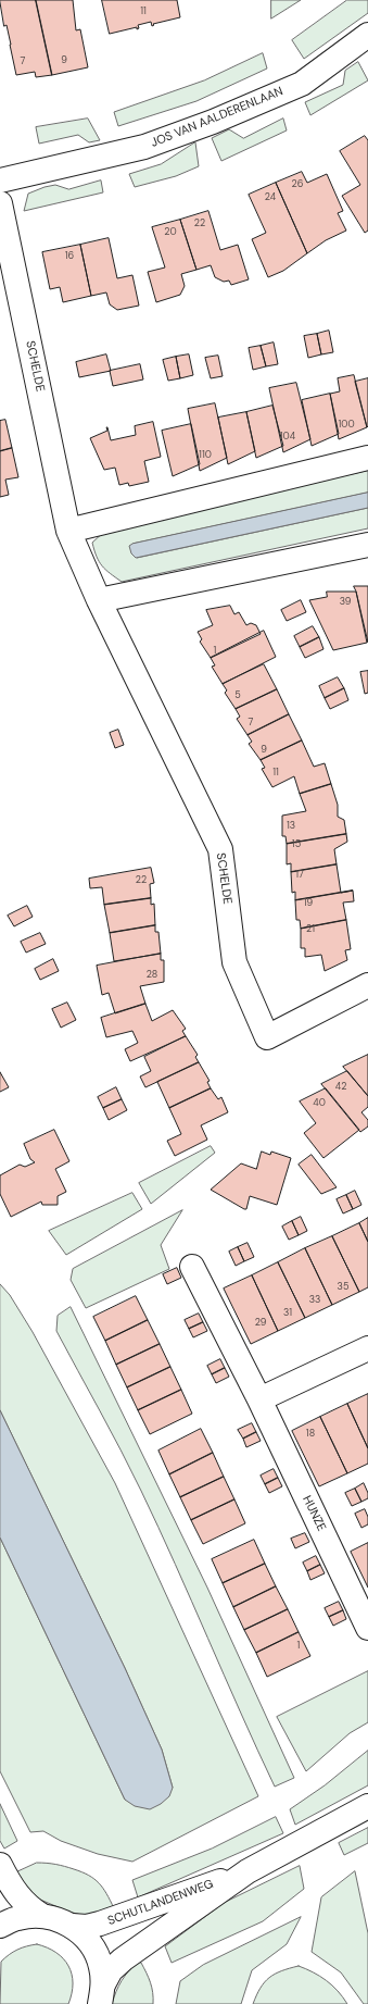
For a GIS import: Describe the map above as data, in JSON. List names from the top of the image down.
{
  "streets": {
    "street": [
      "JOS VAN AALDERENLAAN",
      "SCHELDE",
      "HUNZE",
      "SCHUTLANDENWEG"
    ]
  },
  "house_numbers": [
    "11",
    "9",
    "7",
    "26",
    "24",
    "22",
    "20",
    "16",
    "100",
    "104",
    "110",
    "39",
    "1",
    "5",
    "7",
    "9",
    "11",
    "13",
    "15",
    "17",
    "22",
    "19",
    "21",
    "28",
    "42",
    "40",
    "35",
    "33",
    "31",
    "29",
    "18",
    "1"
  ]
}
